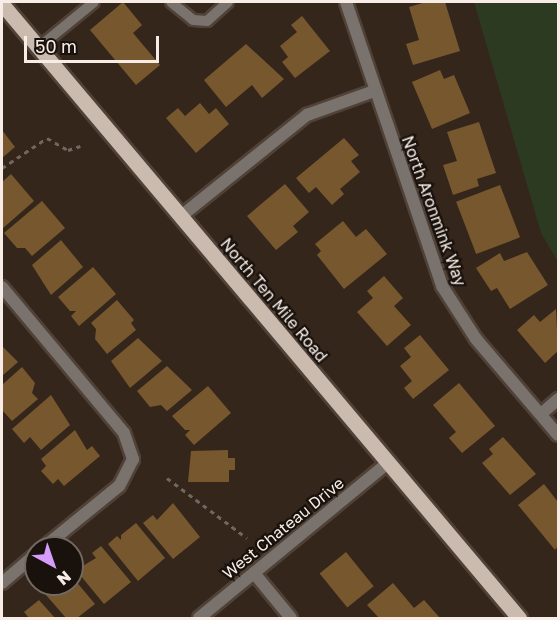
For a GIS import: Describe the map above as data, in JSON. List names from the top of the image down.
{
  "streets": {
    "main road": ["North Ten Mile Road"],
    "street": ["North Aronmink Way", "West Chateau Drive"]
  },
  "crossings": [
    ["North Ten Mile Road", "West Chateau Drive"]
  ],
  "scale_bar": "50 m",
  "north": "bottom right"
}
